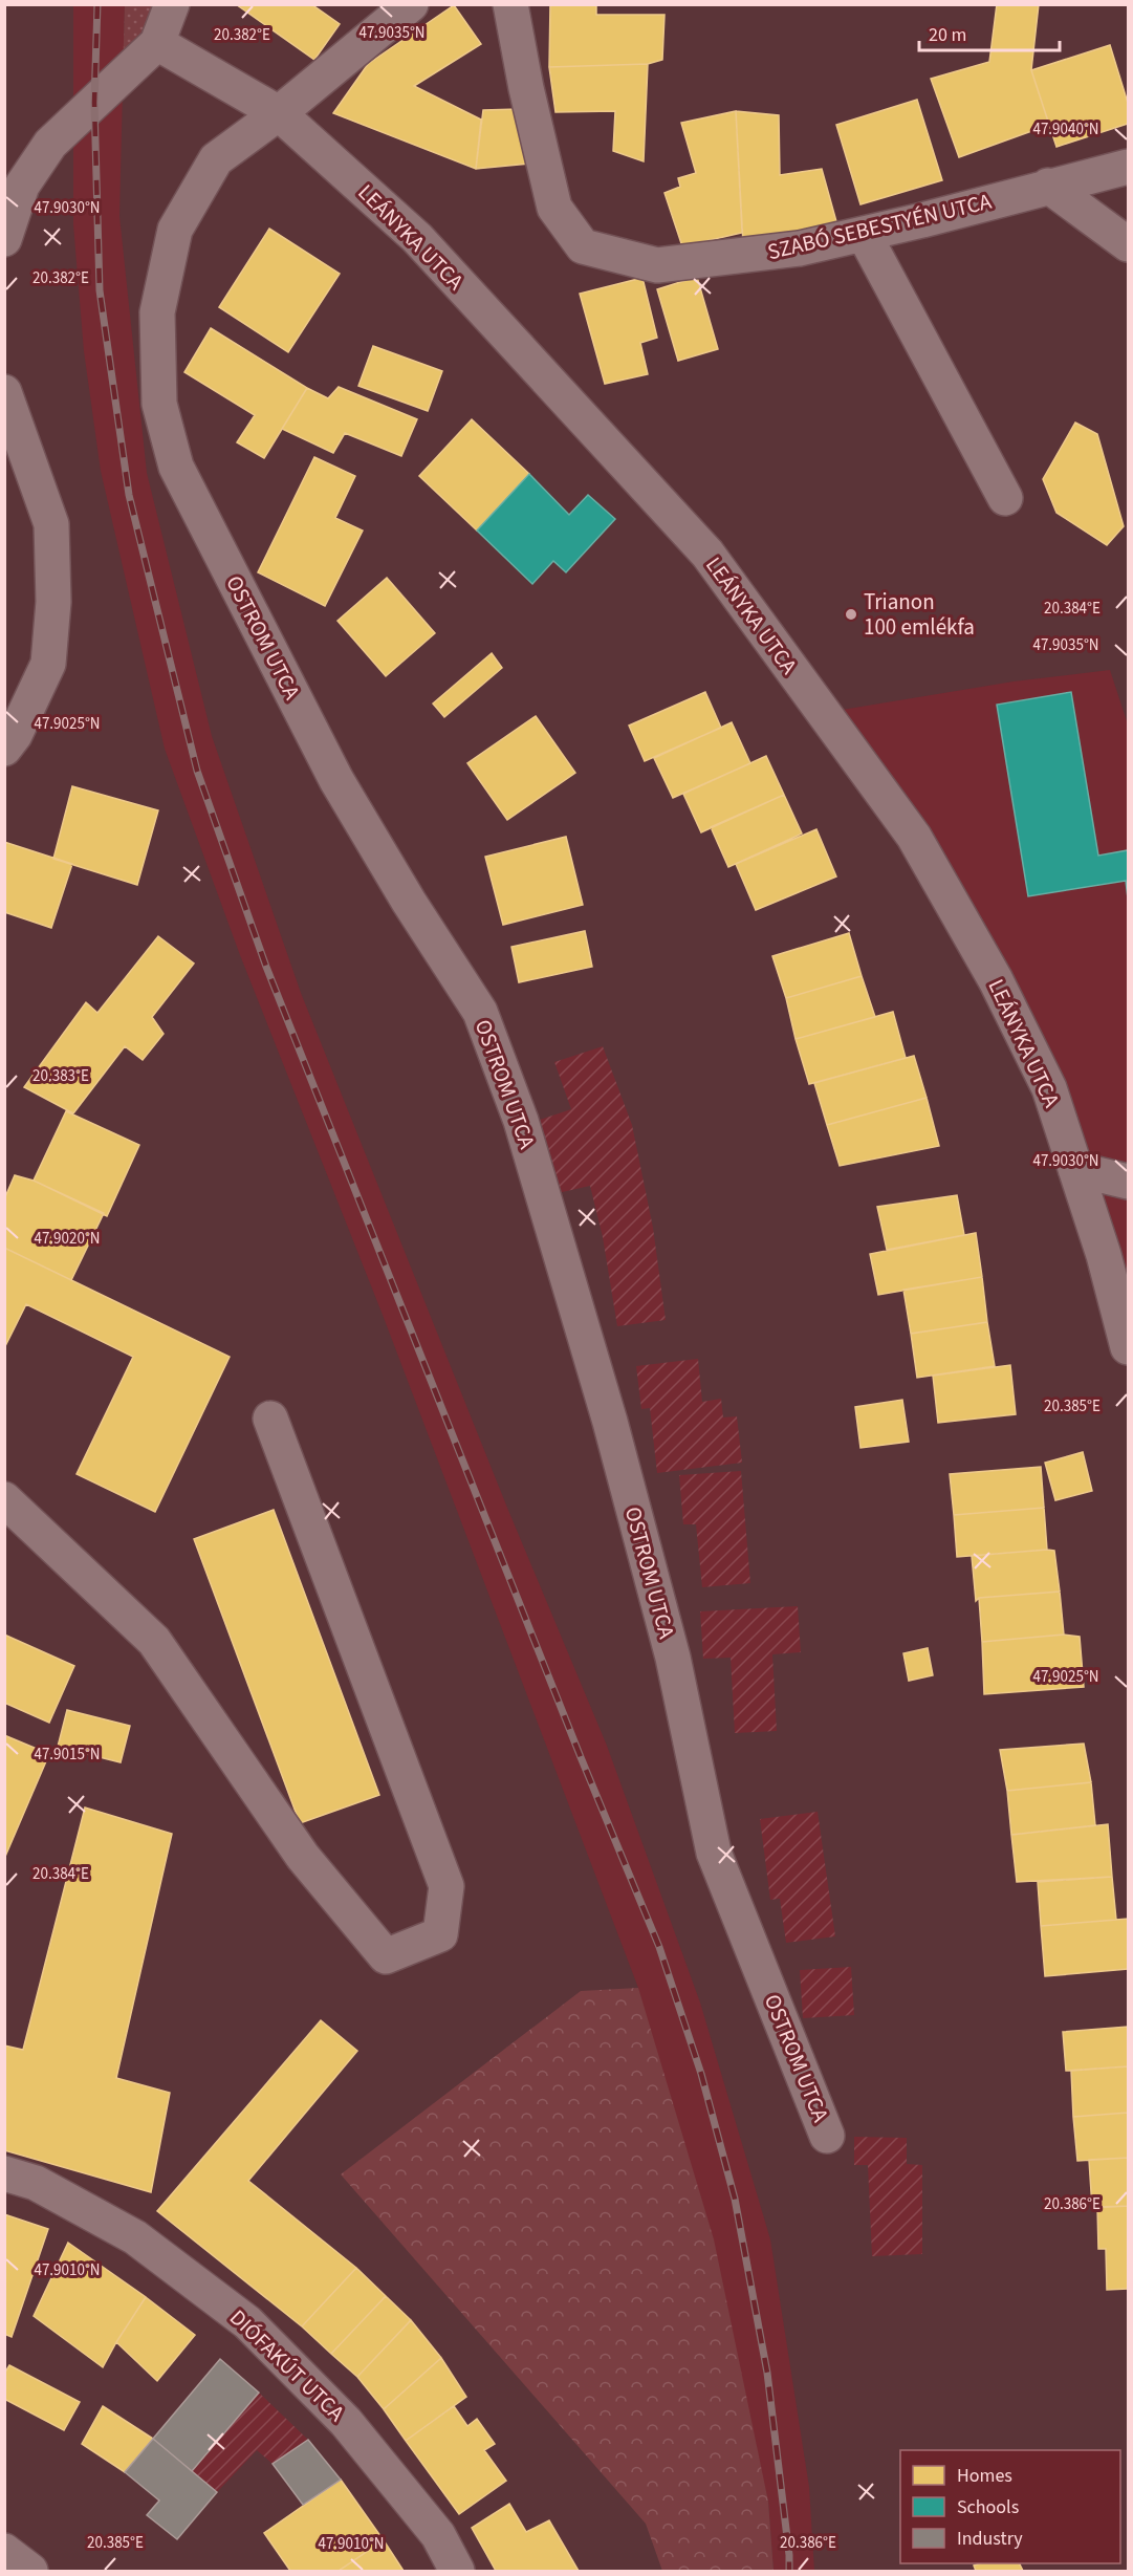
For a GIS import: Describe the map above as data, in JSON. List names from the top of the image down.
{
  "streets": {
    "street": [
      "SZABÓ SEBESTYÉN UTCA",
      "LEÁNYKA UTCA",
      "OSTROM UTCA",
      "DIÓFAKÚT UTCA"
    ]
  },
  "crossings": [
    ["LEÁNYKA UTCA", "OSTROM UTCA"]
  ],
  "places": ["Trianon 100 emlékfa"],
  "legend": ["Homes", "Schools", "Industry"],
  "scale_bar": "20 m",
  "coordinates": [
    "47.9035°N",
    "20.382°E",
    "47.9040°N",
    "47.9030°N",
    "20.384°E",
    "47.9025°N",
    "20.383°E",
    "47.9020°N",
    "20.385°E",
    "47.9015°N",
    "20.386°E",
    "47.9010°N"
  ]
}
